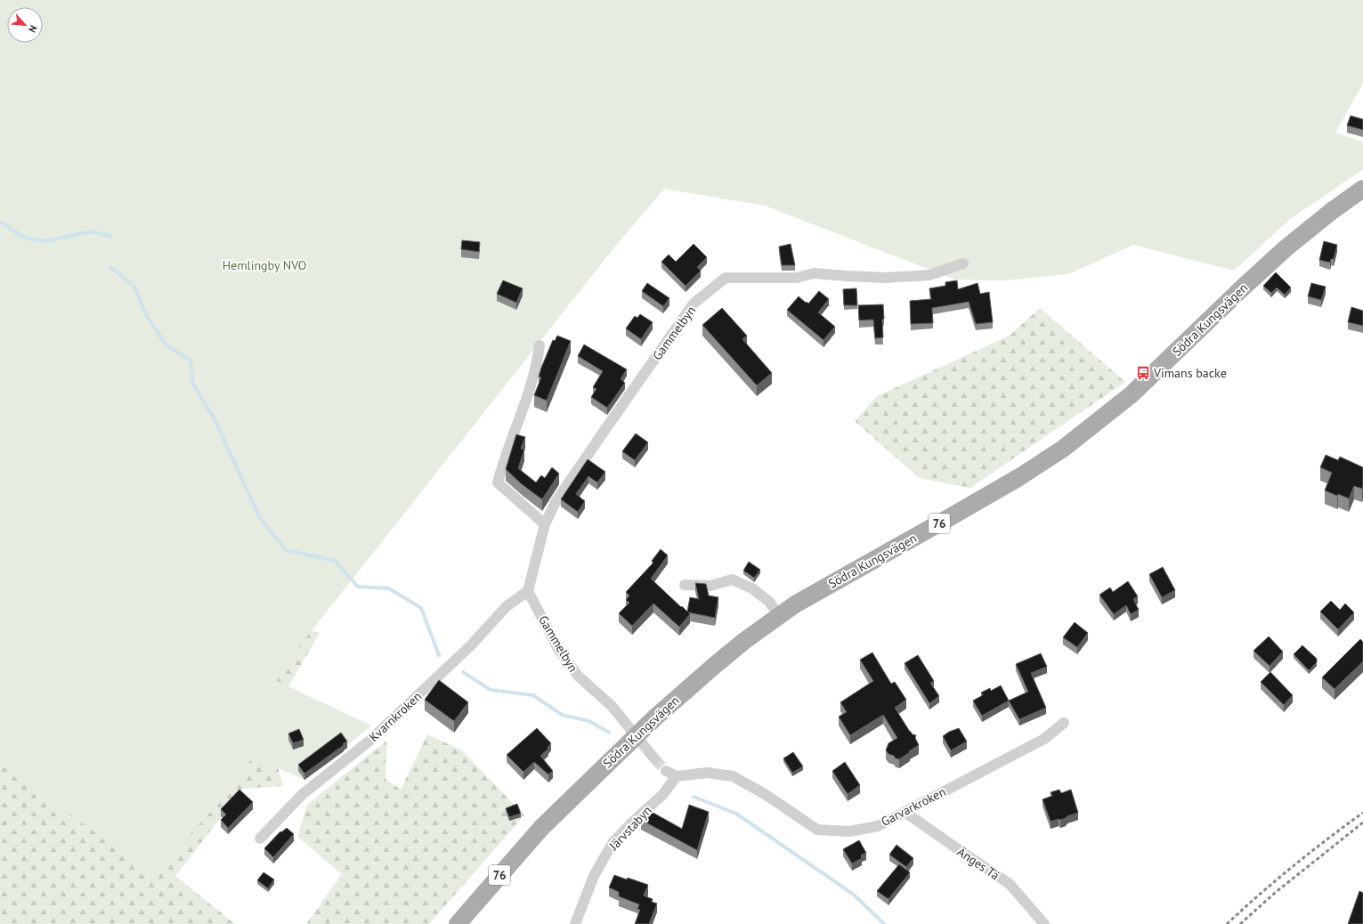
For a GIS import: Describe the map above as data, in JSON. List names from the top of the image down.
{
  "streets": {
    "main road": ["Södra Kungsvägen", "76"],
    "street": [
      "Gammelbyn",
      "Kvarnkroken",
      "Garvarkroken",
      "Järvstabyn",
      "Änges Tä"
    ]
  },
  "crossings": [
    ["Södra Kungsvägen", "Gammelbyn"],
    ["Gammelbyn", "Kvarnkroken"],
    ["Garvarkroken", "Järvstabyn"],
    ["Garvarkroken", "Änges Tä"]
  ],
  "parks": ["Hemlingby NVO"],
  "places": {
    "bus stop": ["Vimans backe"]
  },
  "north": "bottom right"
}
